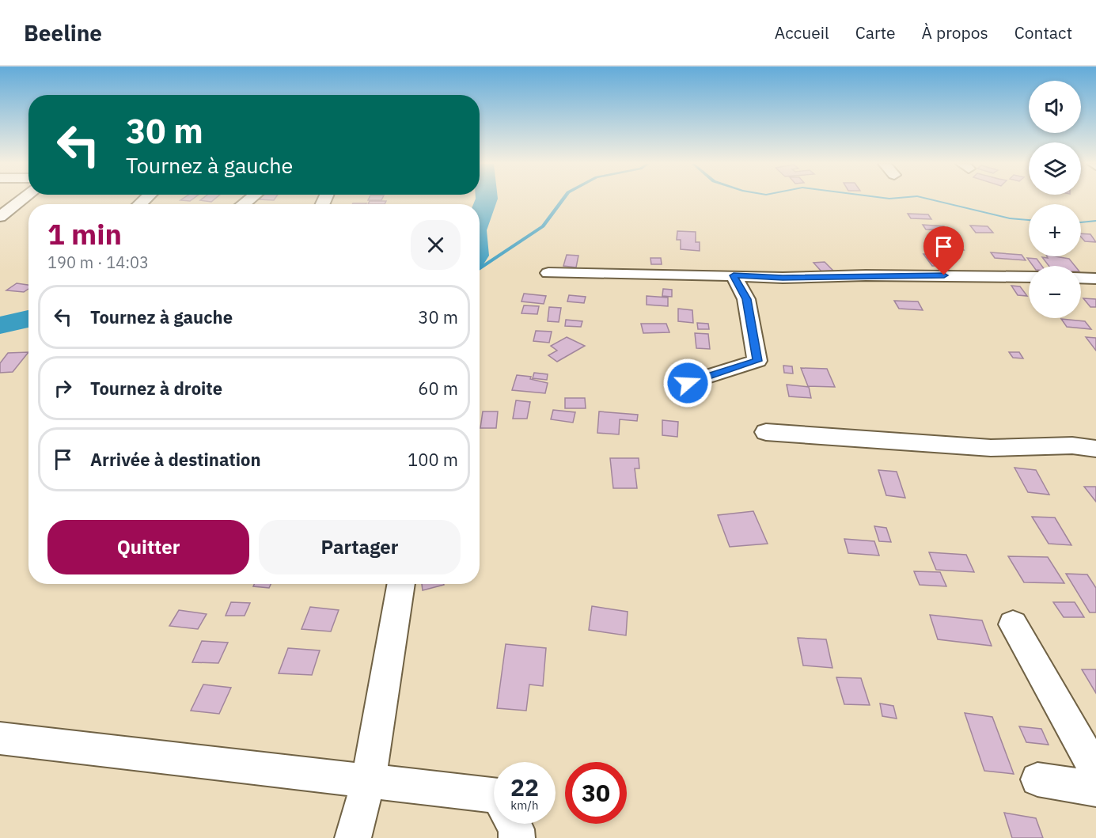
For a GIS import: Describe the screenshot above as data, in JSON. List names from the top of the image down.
{
  "page": {
    "header": "Beeline",
    "nav": [
      "Accueil",
      "Carte",
      "À propos",
      "Contact"
    ],
    "map_buttons": ["+", "−"],
    "turn": ["30 m", "Tournez à gauche"],
    "heading": ["1 min", "190 m · 14:03"],
    "list": [
      {
        "name": "Tournez à gauche",
        "value": "30 m"
      },
      {
        "name": "Tournez à droite",
        "value": "60 m"
      },
      {
        "name": "Arrivée à destination",
        "value": "100 m"
      }
    ],
    "buttons": ["Quitter", "Partager"],
    "speed": "22 km/h",
    "limit": "30"
  }
}
